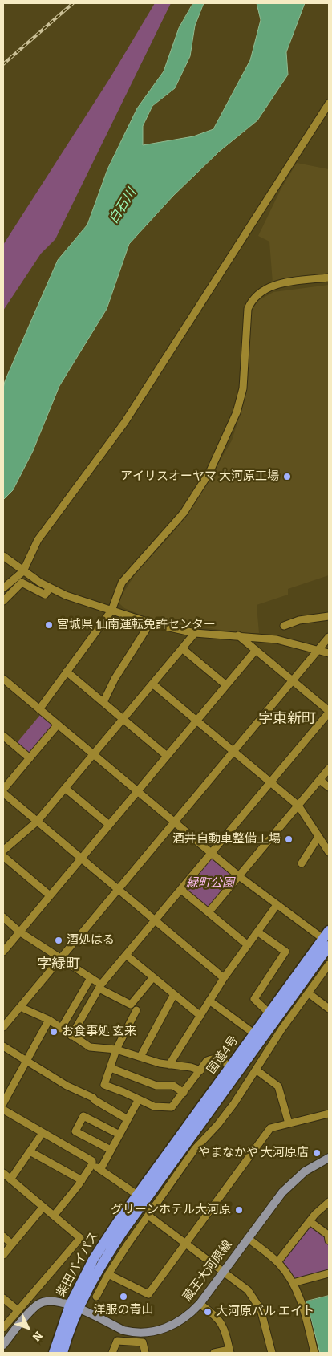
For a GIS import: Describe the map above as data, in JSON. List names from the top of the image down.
{
  "streets": {
    "highway": ["国道4号", "柴田バイパス"],
    "main road": ["蔵王大河原線"]
  },
  "crossings": [
    ["国道4号", "柴田バイパス"],
    ["柴田バイパス", "蔵王大河原線"]
  ],
  "districts": ["字東新町", "字緑町"],
  "water": ["白石川"],
  "parks": ["緑町公園"],
  "places": [
    "アイリスオーヤマ 大河原工場",
    "宮城県 仙南運転免許センター",
    "酒井自動車整備工場",
    "酒処はる",
    "お食事処 玄来",
    "やまなかや 大河原店",
    "グリーンホテル大河原",
    "洋服の青山",
    "大河原バル エイト"
  ],
  "north": "bottom right"
}
